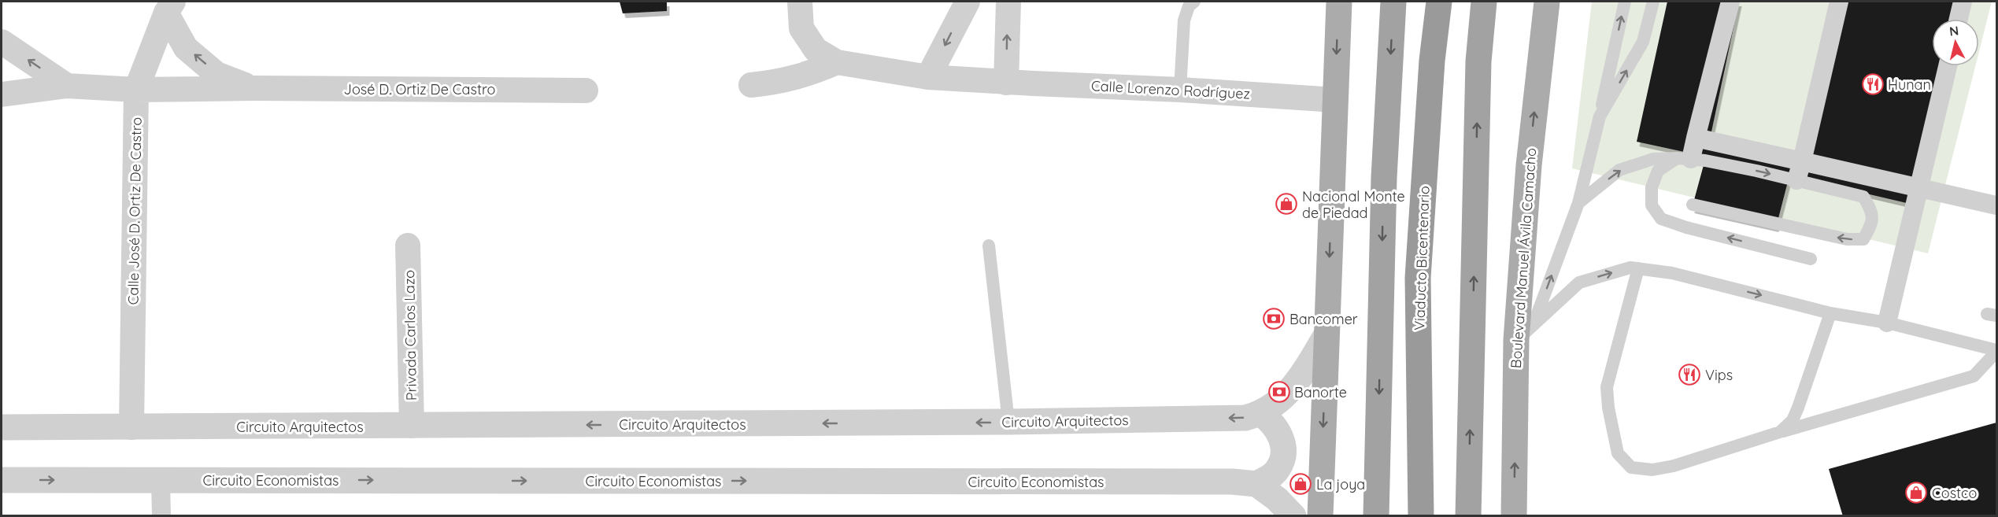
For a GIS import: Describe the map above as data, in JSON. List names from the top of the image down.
{
  "streets": {
    "highway": ["Viaducto Bicentenario"],
    "main road": ["Boulevard Manuel Ávila Camacho"],
    "street": [
      "José D. Ortiz De Castro",
      "Calle Lorenzo Rodríguez",
      "Calle José D. Ortiz De Castro",
      "Privada Carlos Lazo",
      "Circuito Arquitectos",
      "Circuito Economistas"
    ]
  },
  "crossings": [
    ["José D. Ortiz De Castro", "Calle José D. Ortiz De Castro"],
    ["Calle José D. Ortiz De Castro", "Circuito Arquitectos"],
    ["Privada Carlos Lazo", "Circuito Arquitectos"]
  ],
  "one_way": ["Circuito Arquitectos", "Circuito Economistas"],
  "places": {
    "restaurant": ["Hunan", "Vips"],
    "shop": ["Nacional Monte de Piedad", "La joya", "Costco"],
    "bank": ["Bancomer", "Banorte"]
  },
  "north": "top"
}
